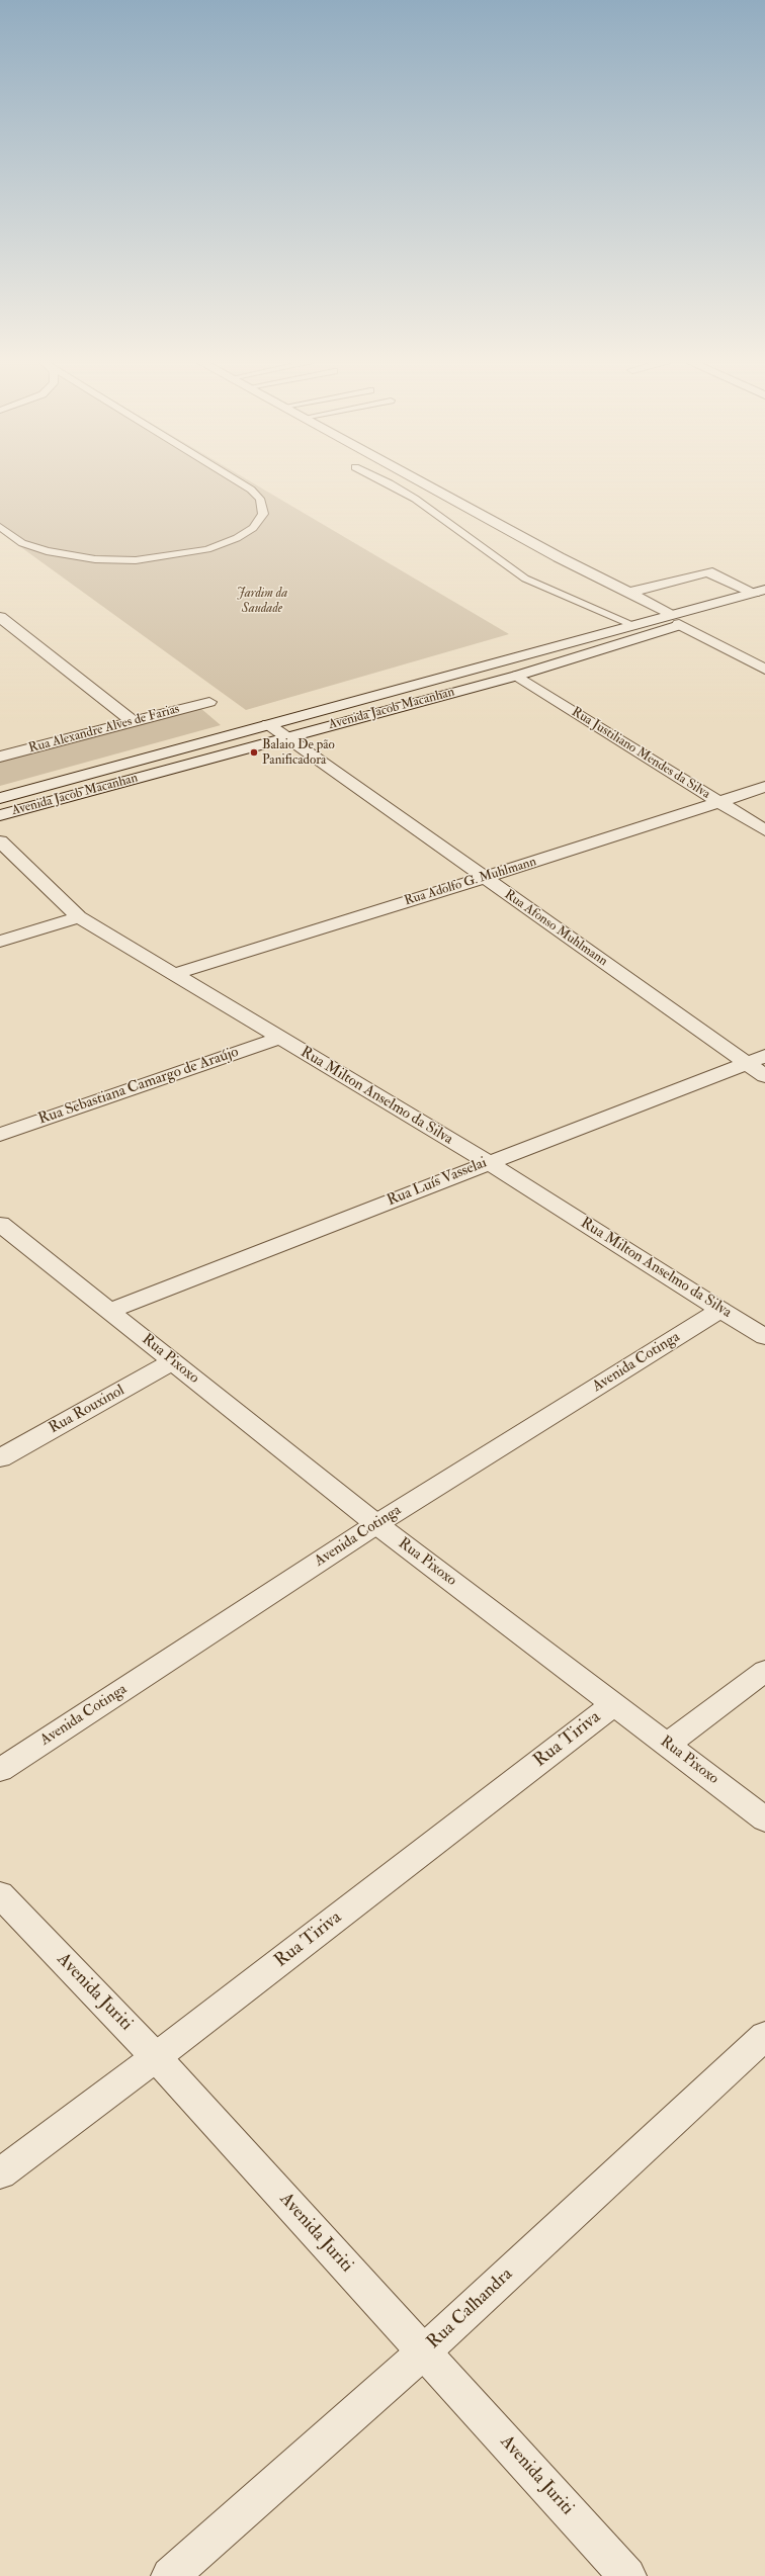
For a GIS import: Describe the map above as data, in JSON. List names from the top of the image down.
{
  "streets": {
    "street": [
      "Avenida Jacob Macanhan",
      "Rua Alexandre Alves de Farias",
      "Rua Justiliano Mendes da Silva",
      "Rua Adolfo G. Muhlmann",
      "Rua Afonso Muhlmann",
      "Rua Sebastiana Camargo de Araújo",
      "Rua Milton Anselmo da Silva",
      "Rua Luís Vasselai",
      "Rua Pixoxo",
      "Avenida Cotinga",
      "Rua Rouxinol",
      "Rua Tiriva",
      "Avenida Juriti",
      "Rua Calhandra"
    ]
  },
  "crossings": [
    ["Avenida Jacob Macanhan", "Rua Justiliano Mendes da Silva"],
    ["Avenida Jacob Macanhan", "Rua Afonso Muhlmann"],
    ["Rua Justiliano Mendes da Silva", "Rua Adolfo G. Muhlmann"],
    ["Rua Adolfo G. Muhlmann", "Rua Afonso Muhlmann"],
    ["Rua Adolfo G. Muhlmann", "Rua Milton Anselmo da Silva"],
    ["Rua Afonso Muhlmann", "Rua Luís Vasselai"],
    ["Rua Sebastiana Camargo de Araújo", "Rua Milton Anselmo da Silva"],
    ["Rua Milton Anselmo da Silva", "Rua Luís Vasselai"],
    ["Rua Milton Anselmo da Silva", "Avenida Cotinga"],
    ["Rua Luís Vasselai", "Rua Pixoxo"],
    ["Rua Pixoxo", "Avenida Cotinga"],
    ["Rua Pixoxo", "Rua Rouxinol"],
    ["Rua Pixoxo", "Rua Tiriva"],
    ["Rua Tiriva", "Avenida Juriti"],
    ["Avenida Juriti", "Rua Calhandra"]
  ],
  "parks": ["Jardim da Saudade"],
  "places": ["Balaio De pão Panificadora"]
}
